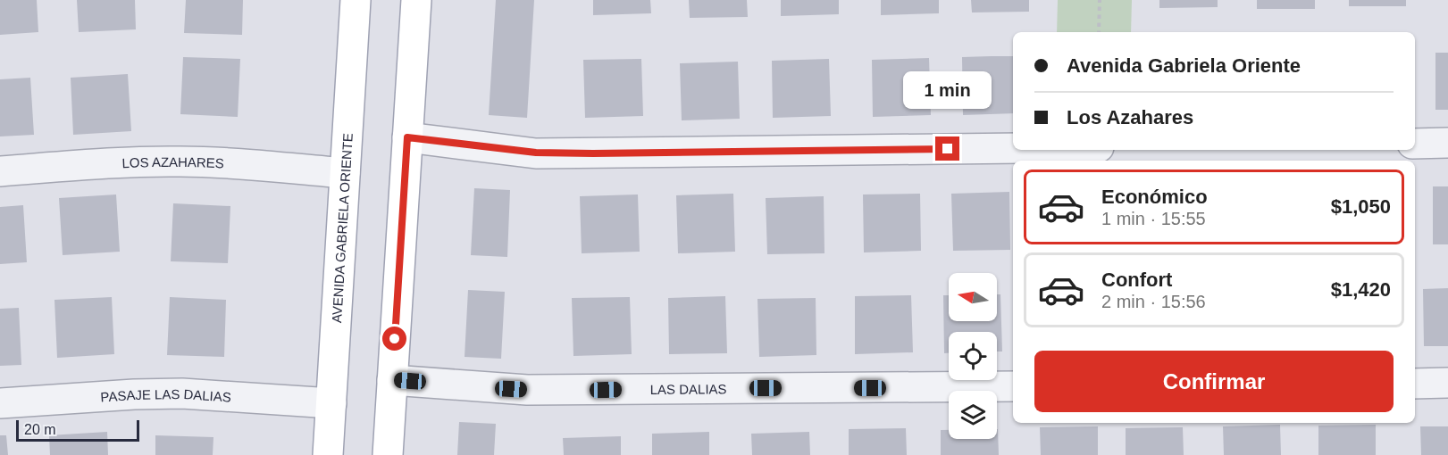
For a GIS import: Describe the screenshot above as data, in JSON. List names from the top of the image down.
{
  "streets": {
    "main road": ["AVENIDA GABRIELA ORIENTE"],
    "street": ["LOS AZAHARES", "LAS DALIAS", "PASAJE LAS DALIAS"]
  },
  "crossings": [
    ["LOS AZAHARES", "AVENIDA GABRIELA ORIENTE"],
    ["AVENIDA GABRIELA ORIENTE", "PASAJE LAS DALIAS"]
  ],
  "scale_bar": "20 m",
  "north": "left",
  "page": {
    "banner": ["Avenida Gabriela Oriente", "Los Azahares"],
    "bubble": "1 min",
    "list": [
      {
        "name": "Económico",
        "note": "1 min · 15:55",
        "value": "$1,050"
      },
      {
        "name": "Confort",
        "note": "2 min · 15:56",
        "value": "$1,420"
      }
    ],
    "buttons": "Confirmar",
    "scale": "20 m"
  }
}
